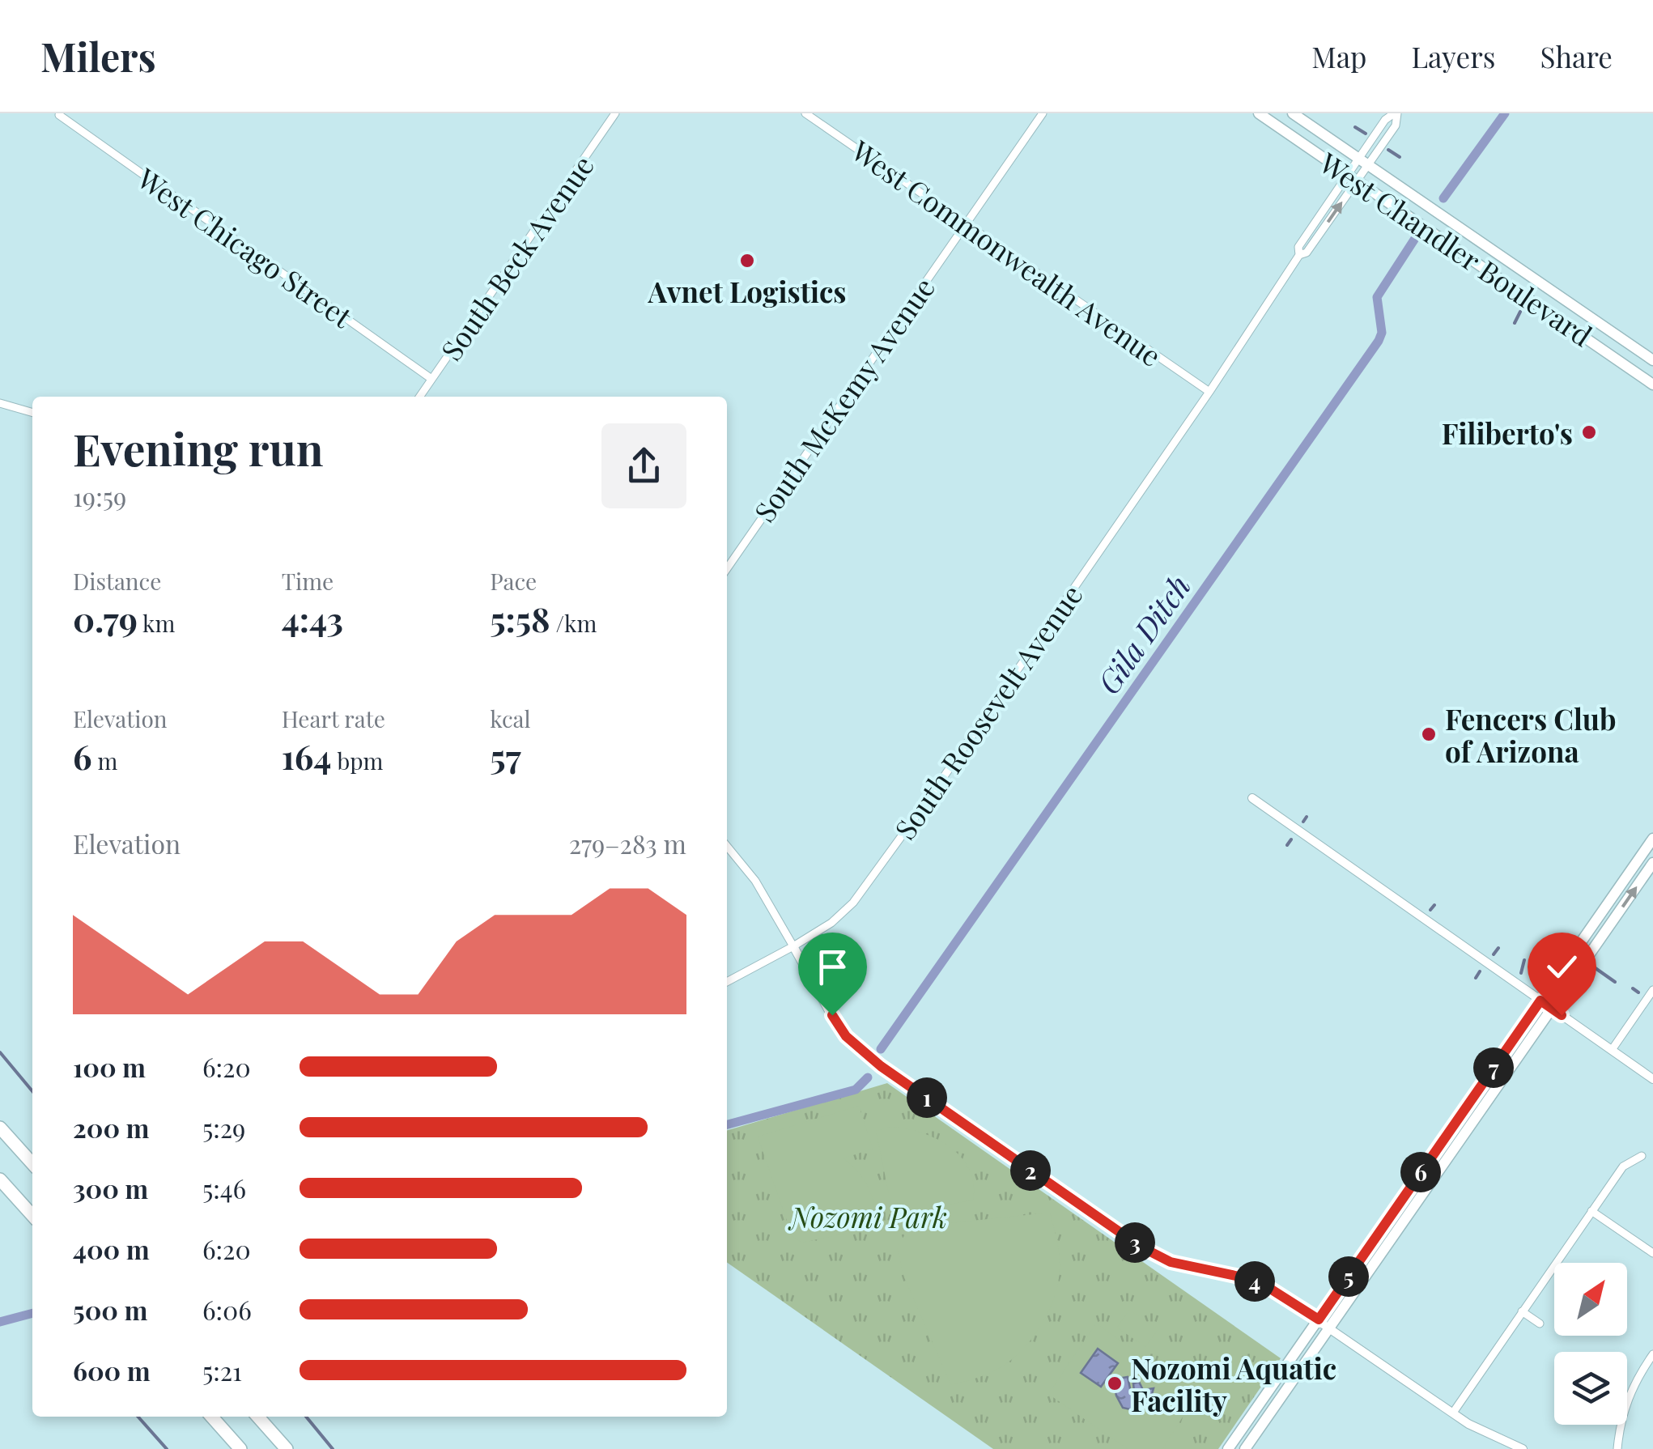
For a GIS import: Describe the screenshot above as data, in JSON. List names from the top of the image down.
{
  "streets": {
    "main road": ["West Chandler Boulevard"],
    "street": [
      "West Chicago Street",
      "West Commonwealth Avenue",
      "South Beck Avenue",
      "South McKemy Avenue",
      "South Roosevelt Avenue"
    ]
  },
  "crossings": [
    ["West Chicago Street", "South Beck Avenue"],
    ["West Chandler Boulevard", "South Roosevelt Avenue"],
    ["West Commonwealth Avenue", "South McKemy Avenue"],
    ["West Commonwealth Avenue", "South Roosevelt Avenue"]
  ],
  "water": ["Gila Ditch"],
  "parks": ["Nozomi Park"],
  "places": [
    "Avnet Logistics",
    "Filiberto's",
    "Fencers Club of Arizona",
    "Nozomi Aquatic Facility"
  ],
  "north": "top right",
  "page": {
    "header": "Milers",
    "nav": ["Map", "Layers", "Share"],
    "heading": ["Evening run", "19:59"],
    "stats": [
      ["Distance", "0.79 km"],
      ["Time", "4:43"],
      ["Pace", "5:58 /km"],
      ["Elevation", "6 m"],
      ["Heart rate", "164 bpm"],
      ["kcal", "57"]
    ],
    "chart": ["Elevation", "279–283 m"],
    "list": [
      {
        "name": "100 m",
        "note": "6:20"
      },
      {
        "name": "200 m",
        "note": "5:29"
      },
      {
        "name": "300 m",
        "note": "5:46"
      },
      {
        "name": "400 m",
        "note": "6:20"
      },
      {
        "name": "500 m",
        "note": "6:06"
      },
      {
        "name": "600 m",
        "note": "5:21"
      }
    ],
    "pins": [
      "7",
      "1",
      "2",
      "6",
      "3",
      "5",
      "4"
    ]
  }
}
